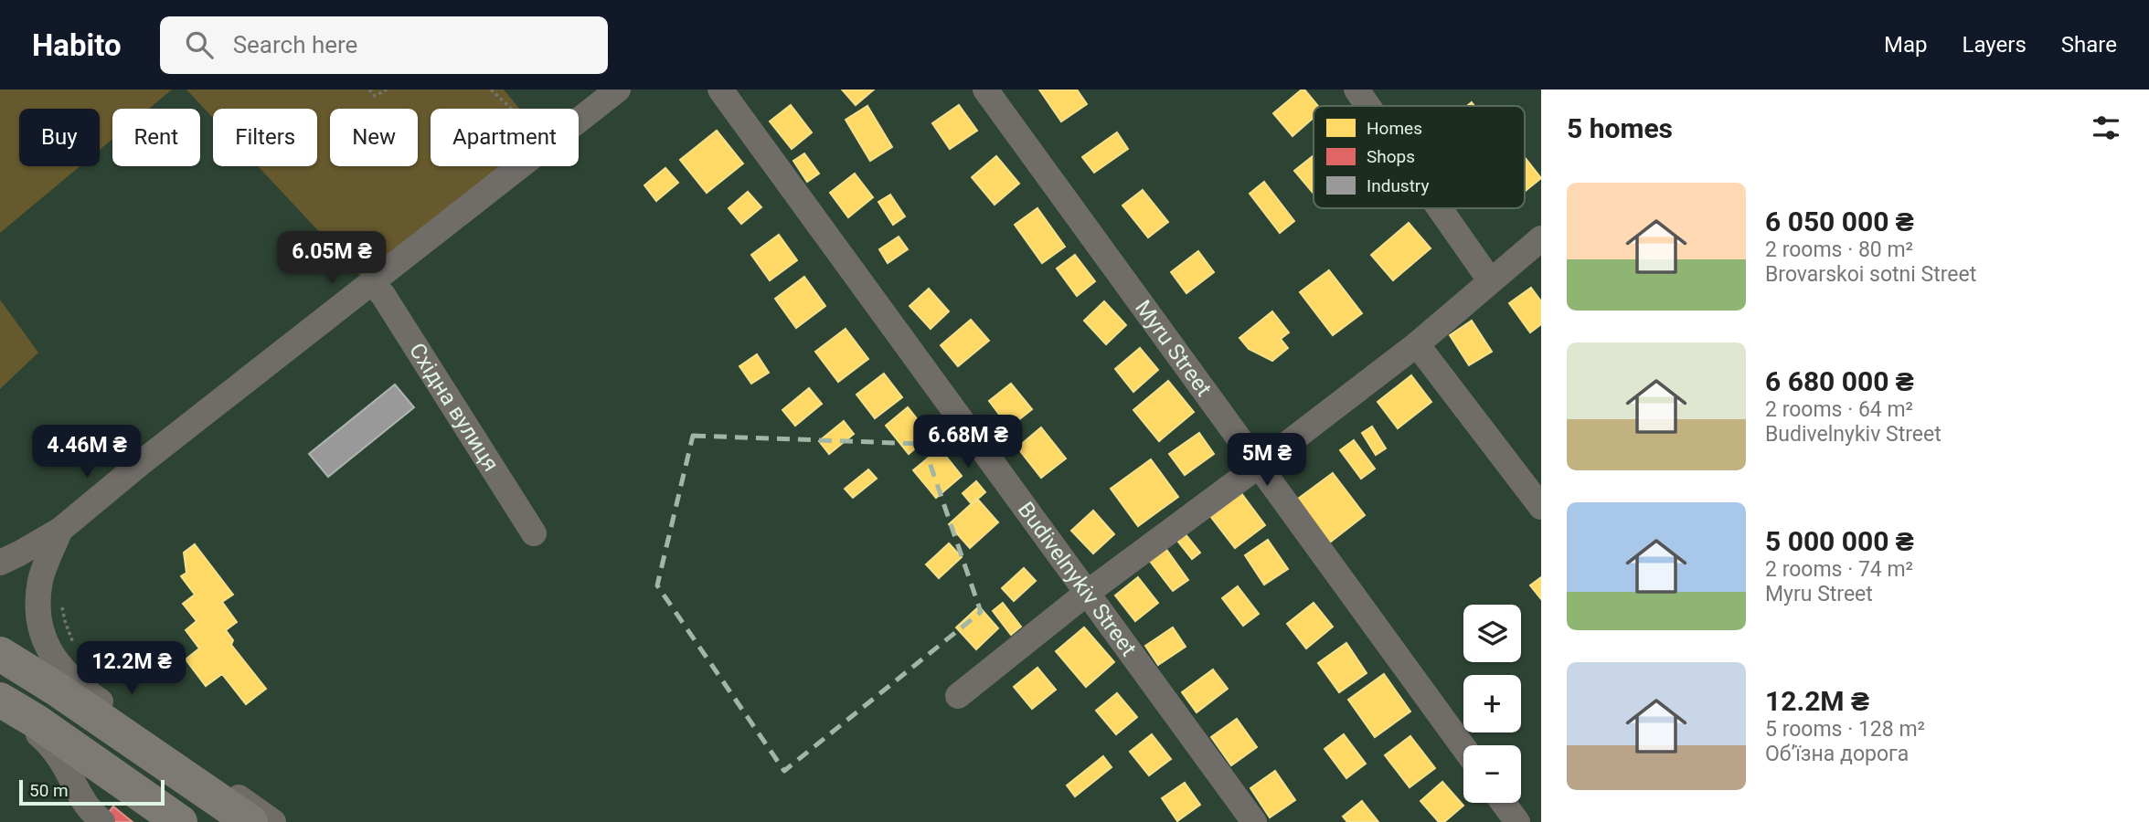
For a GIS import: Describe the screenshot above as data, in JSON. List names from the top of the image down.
{
  "streets": {
    "street": ["Myru Street", "Східна вулиця", "Budivelnykiv Street"]
  },
  "legend": ["Homes", "Shops", "Industry"],
  "scale_bar": "50 m",
  "page": {
    "header": "Habito",
    "search": "Search here",
    "nav": ["Map", "Layers", "Share"],
    "heading": "5 homes",
    "chip": [
      "Buy",
      "Rent",
      "Filters",
      "New",
      "Apartment"
    ],
    "list": [
      {
        "name": "6 050 000 ₴",
        "note": "2 rooms · 80 m² · Brovarskoi sotni Street"
      },
      {
        "name": "6 680 000 ₴",
        "note": "2 rooms · 64 m² · Budivelnykiv Street"
      },
      {
        "name": "5 000 000 ₴",
        "note": "2 rooms · 74 m² · Myru Street"
      },
      {
        "name": "12.2M ₴",
        "note": "5 rooms · 128 m² · Обʼїзна дорога"
      }
    ],
    "price": [
      "6.05M ₴",
      "6.68M ₴",
      "4.46M ₴",
      "5M ₴",
      "12.2M ₴"
    ],
    "map_buttons": ["+", "−"],
    "scale": "50 m"
  }
}
